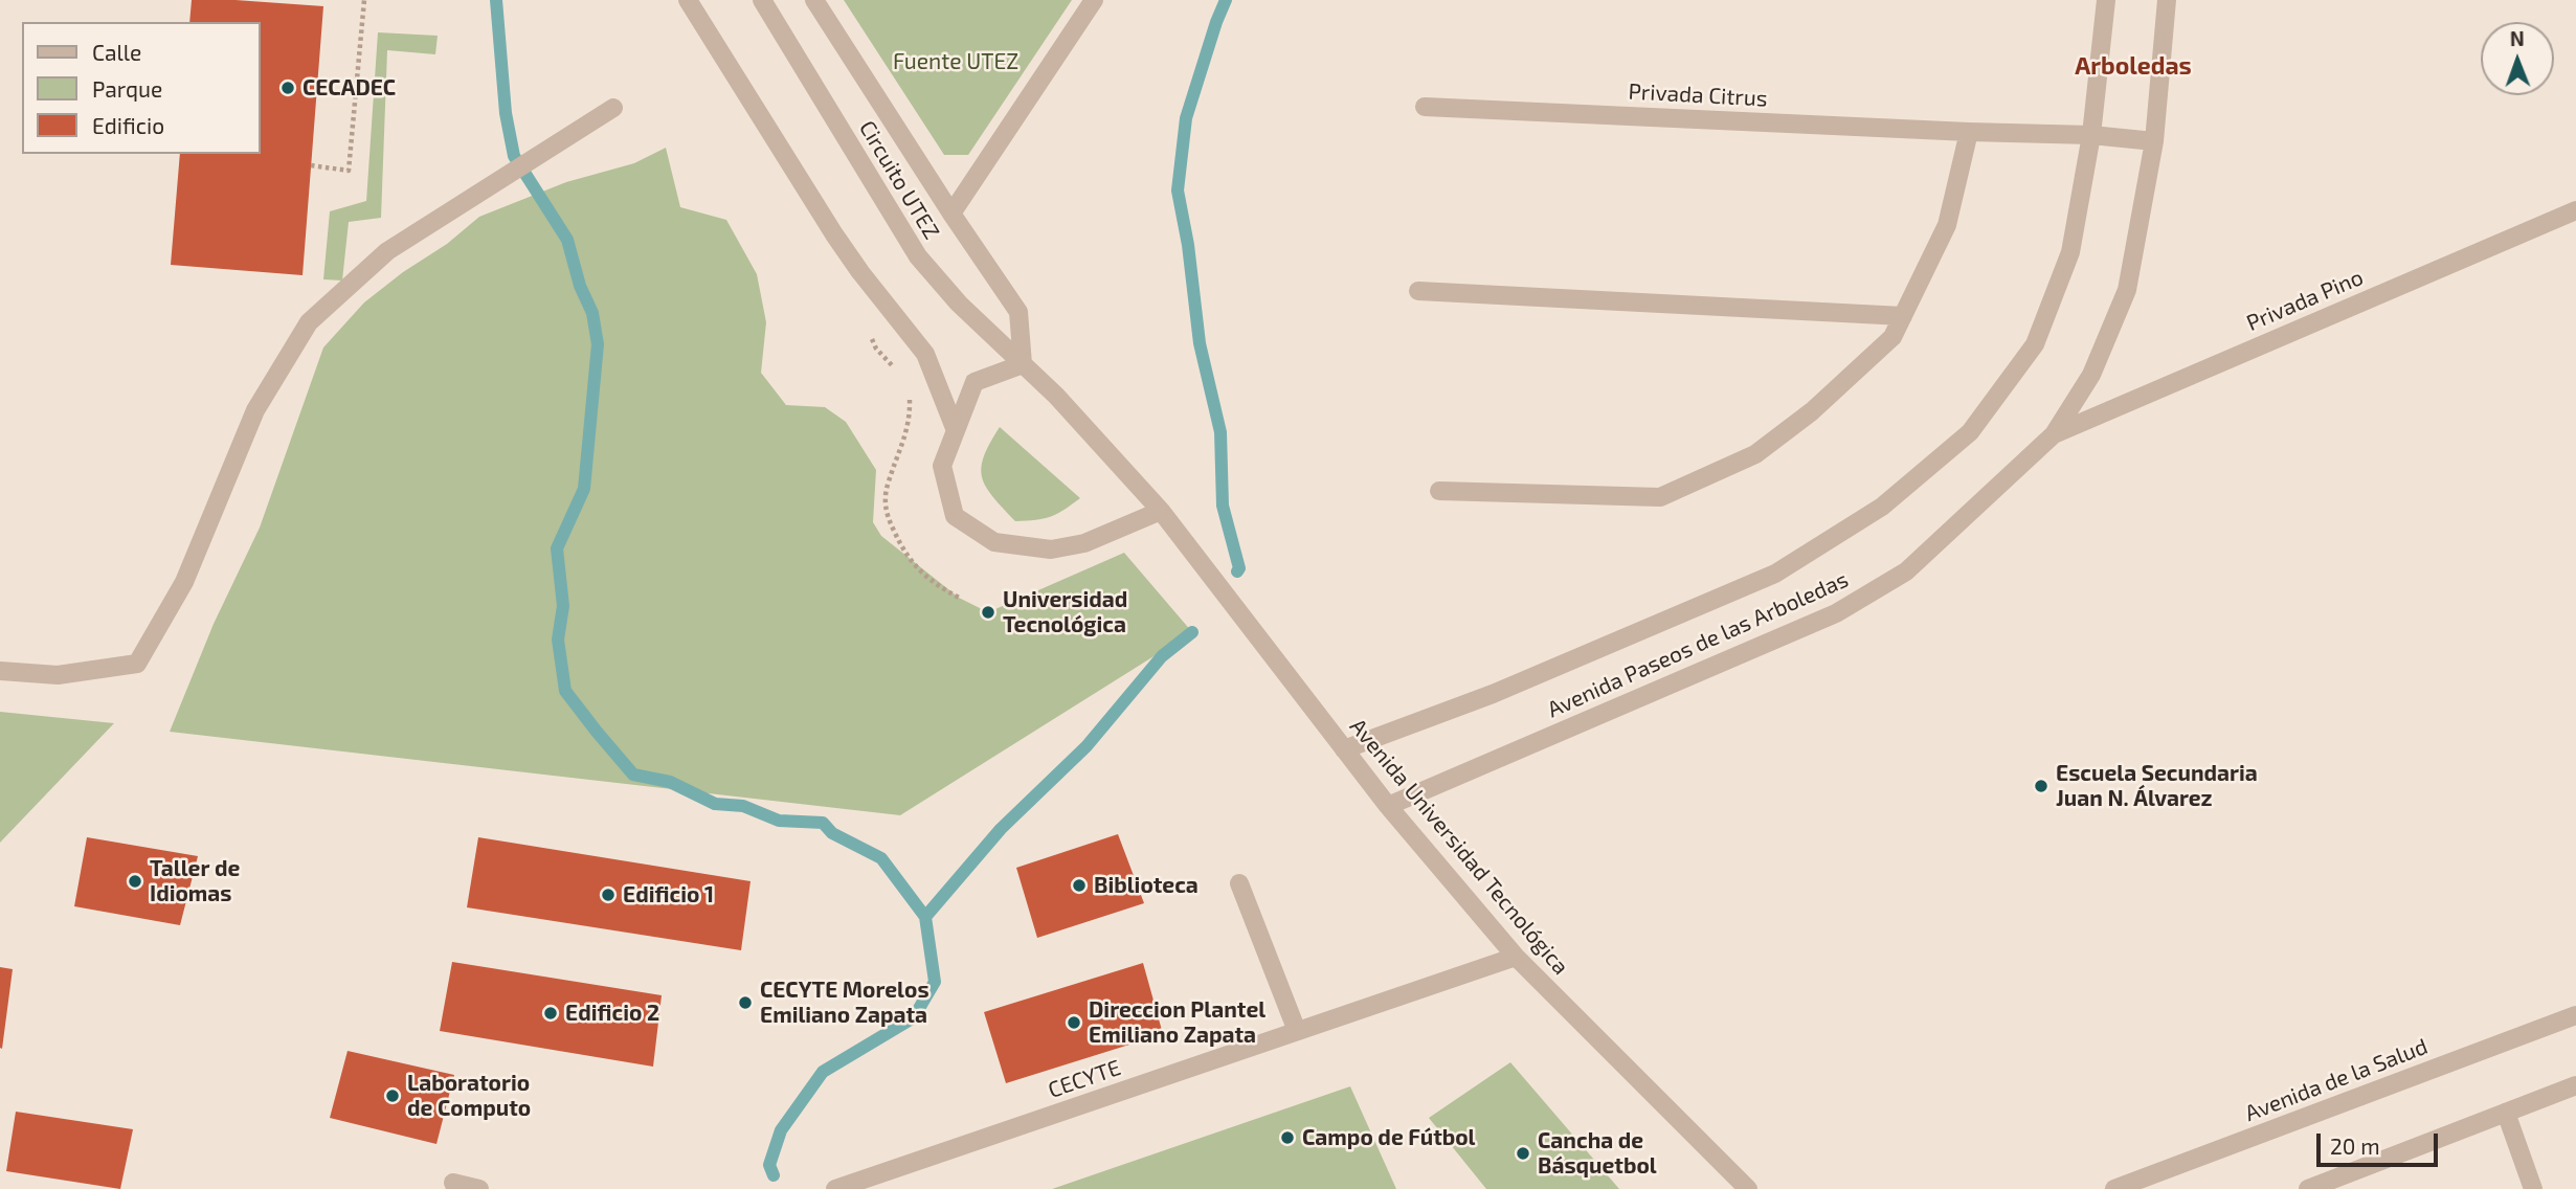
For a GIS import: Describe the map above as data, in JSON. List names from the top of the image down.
{
  "streets": {
    "street": [
      "Privada Citrus",
      "Circuito UTEZ",
      "Privada Pino",
      "Avenida Paseos de las Arboledas",
      "Avenida Universidad Tecnológica",
      "CECYTE",
      "Avenida de la Salud"
    ]
  },
  "crossings": [
    ["Privada Citrus", "Avenida Paseos de las Arboledas"],
    ["Circuito UTEZ", "Avenida Universidad Tecnológica"],
    ["Privada Pino", "Avenida Paseos de las Arboledas"],
    ["Avenida Paseos de las Arboledas", "Avenida Universidad Tecnológica"],
    ["Avenida Universidad Tecnológica", "CECYTE"]
  ],
  "districts": ["Arboledas"],
  "parks": ["Fuente UTEZ"],
  "places": [
    "CECADEC",
    "Universidad Tecnológica",
    "Escuela Secundaria Juan N. Álvarez",
    "Taller de Idiomas",
    "Biblioteca",
    "Edificio 1",
    "CECYTE Morelos Emiliano Zapata",
    "Edificio 2",
    "Direccion Plantel Emiliano Zapata",
    "Laboratorio de Computo",
    "Campo de Fútbol",
    "Cancha de Básquetbol"
  ],
  "legend": ["Calle", "Parque", "Edificio"],
  "scale_bar": "20 m",
  "north": "top"
}
